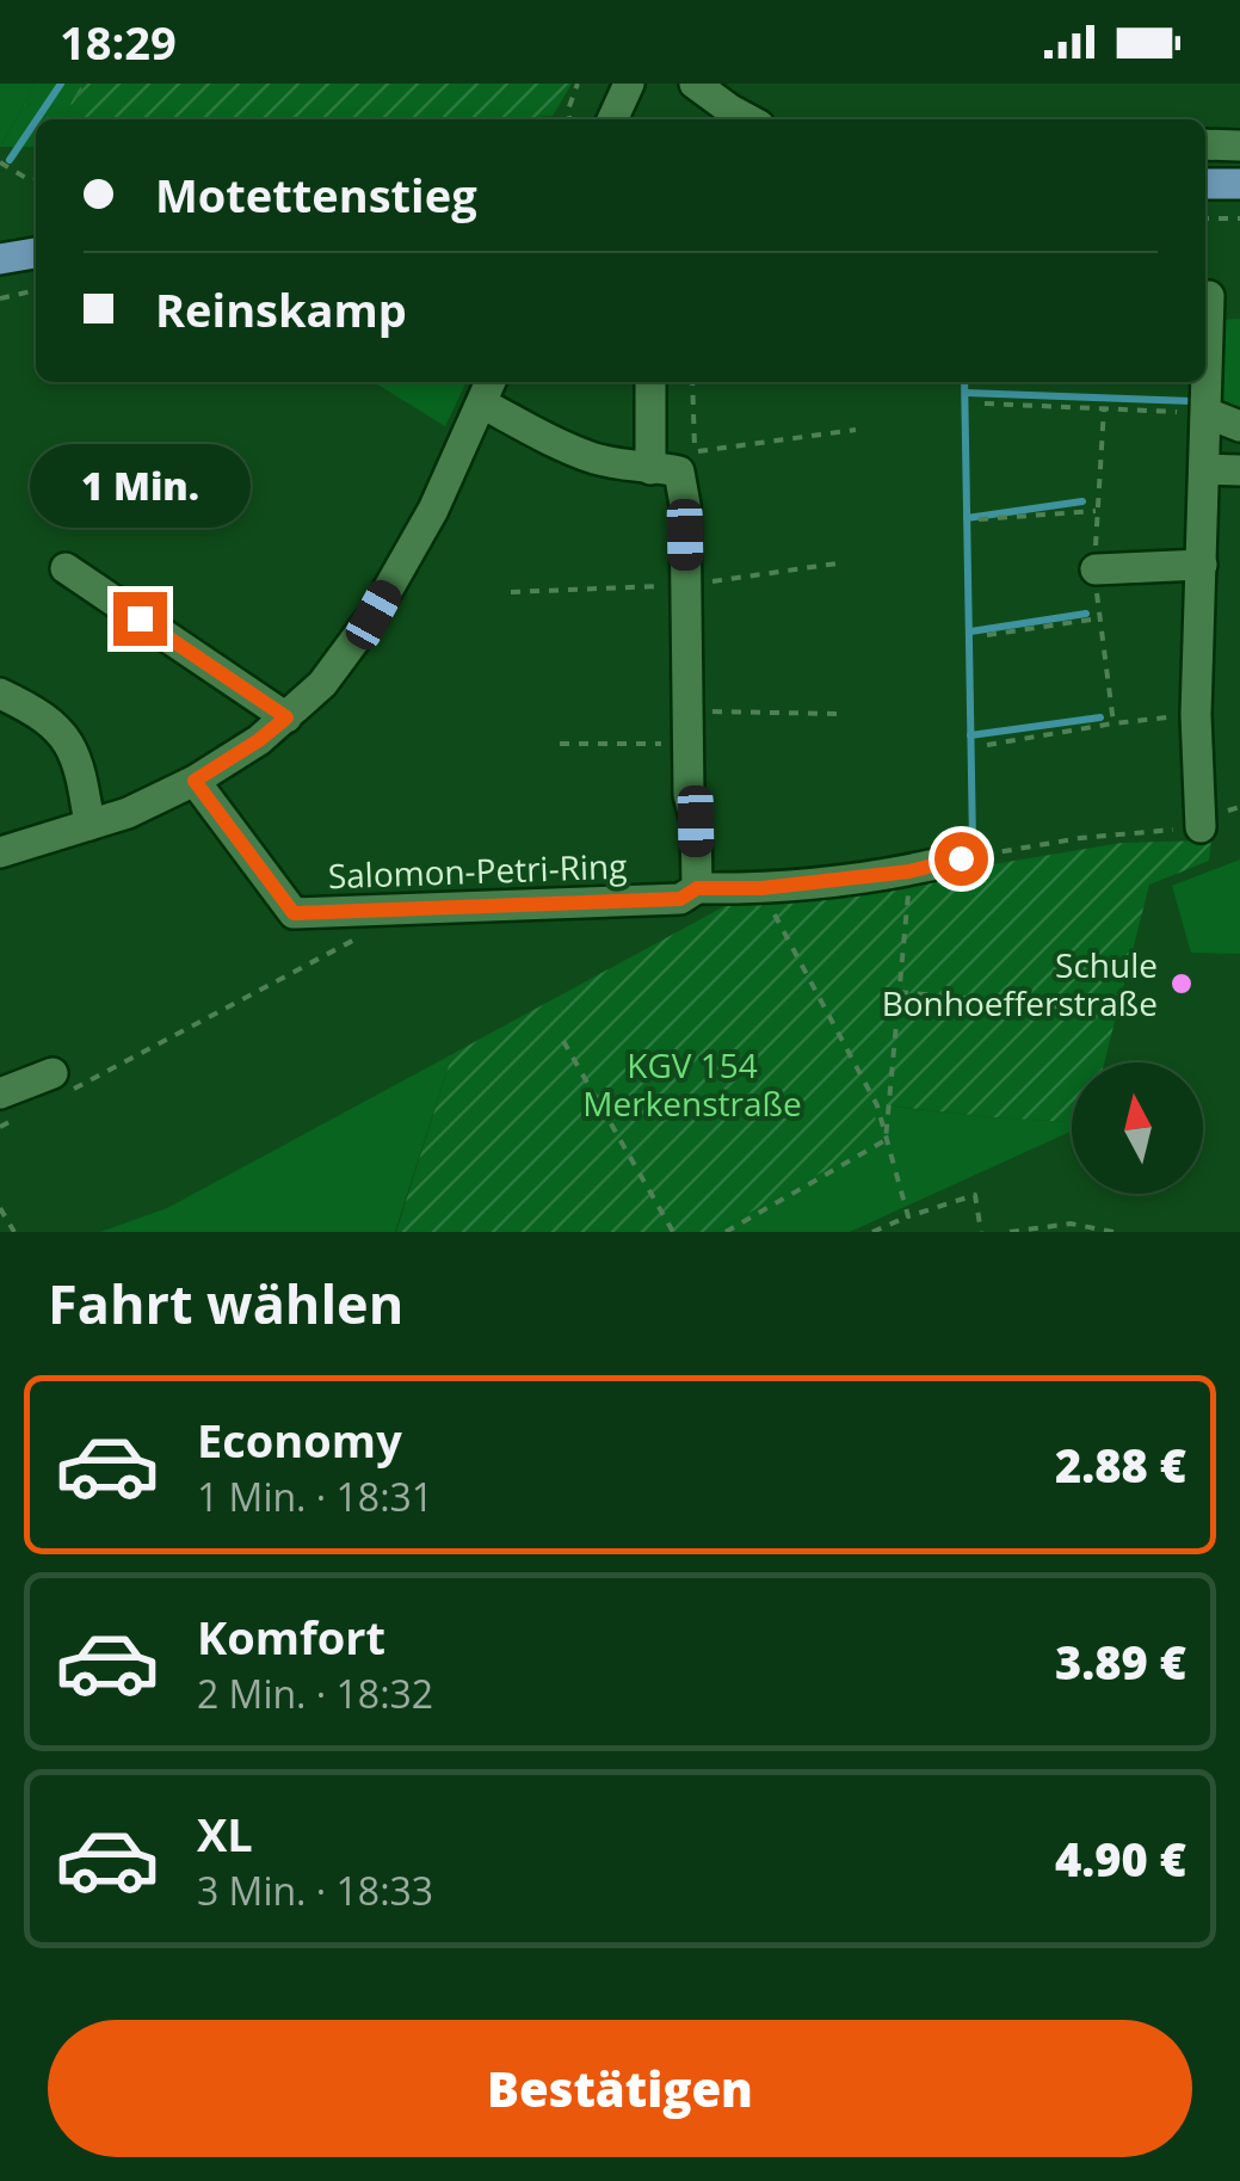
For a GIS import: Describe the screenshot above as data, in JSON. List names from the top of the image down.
{
  "streets": {
    "street": ["Salomon-Petri-Ring"]
  },
  "parks": ["KGV 154 Merkenstraße"],
  "places": ["Schule Bonhoefferstraße"],
  "north": "top",
  "page": {
    "status": "18:29",
    "banner": ["Motettenstieg", "Reinskamp"],
    "bubble": "1 Min.",
    "heading": "Fahrt wählen",
    "list": [
      {
        "name": "Economy",
        "note": "1 Min. · 18:31",
        "value": "2.88 €"
      },
      {
        "name": "Komfort",
        "note": "2 Min. · 18:32",
        "value": "3.89 €"
      },
      {
        "name": "XL",
        "note": "3 Min. · 18:33",
        "value": "4.90 €"
      }
    ],
    "buttons": "Bestätigen"
  }
}
